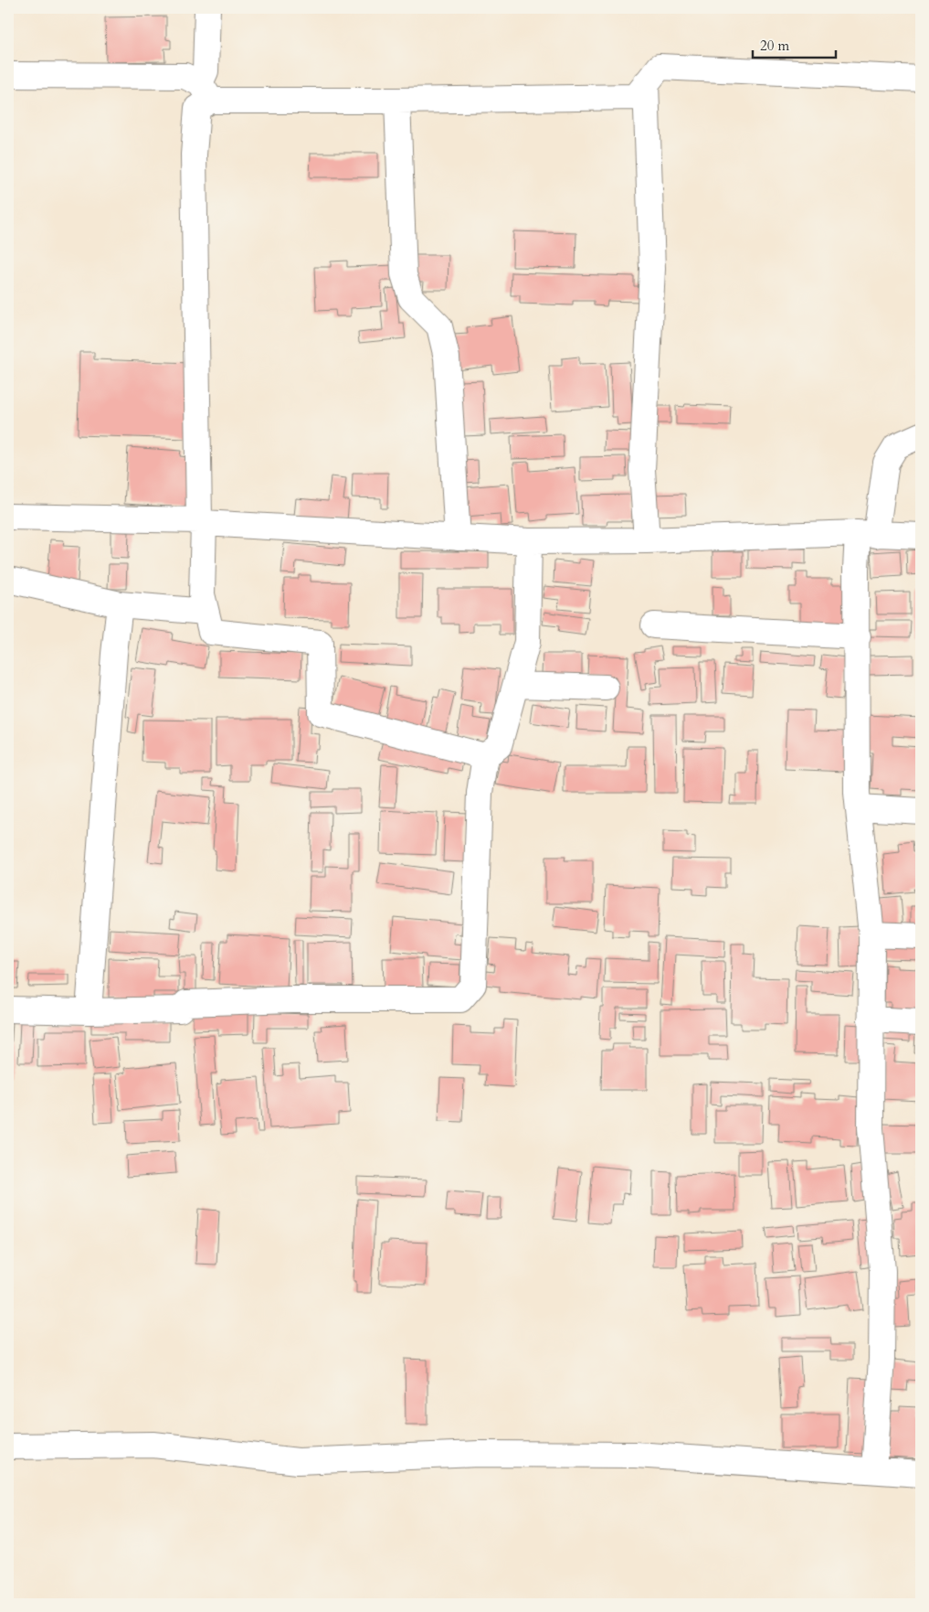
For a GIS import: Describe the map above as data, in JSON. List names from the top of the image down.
{
  "scale_bar": "20 m"
}
